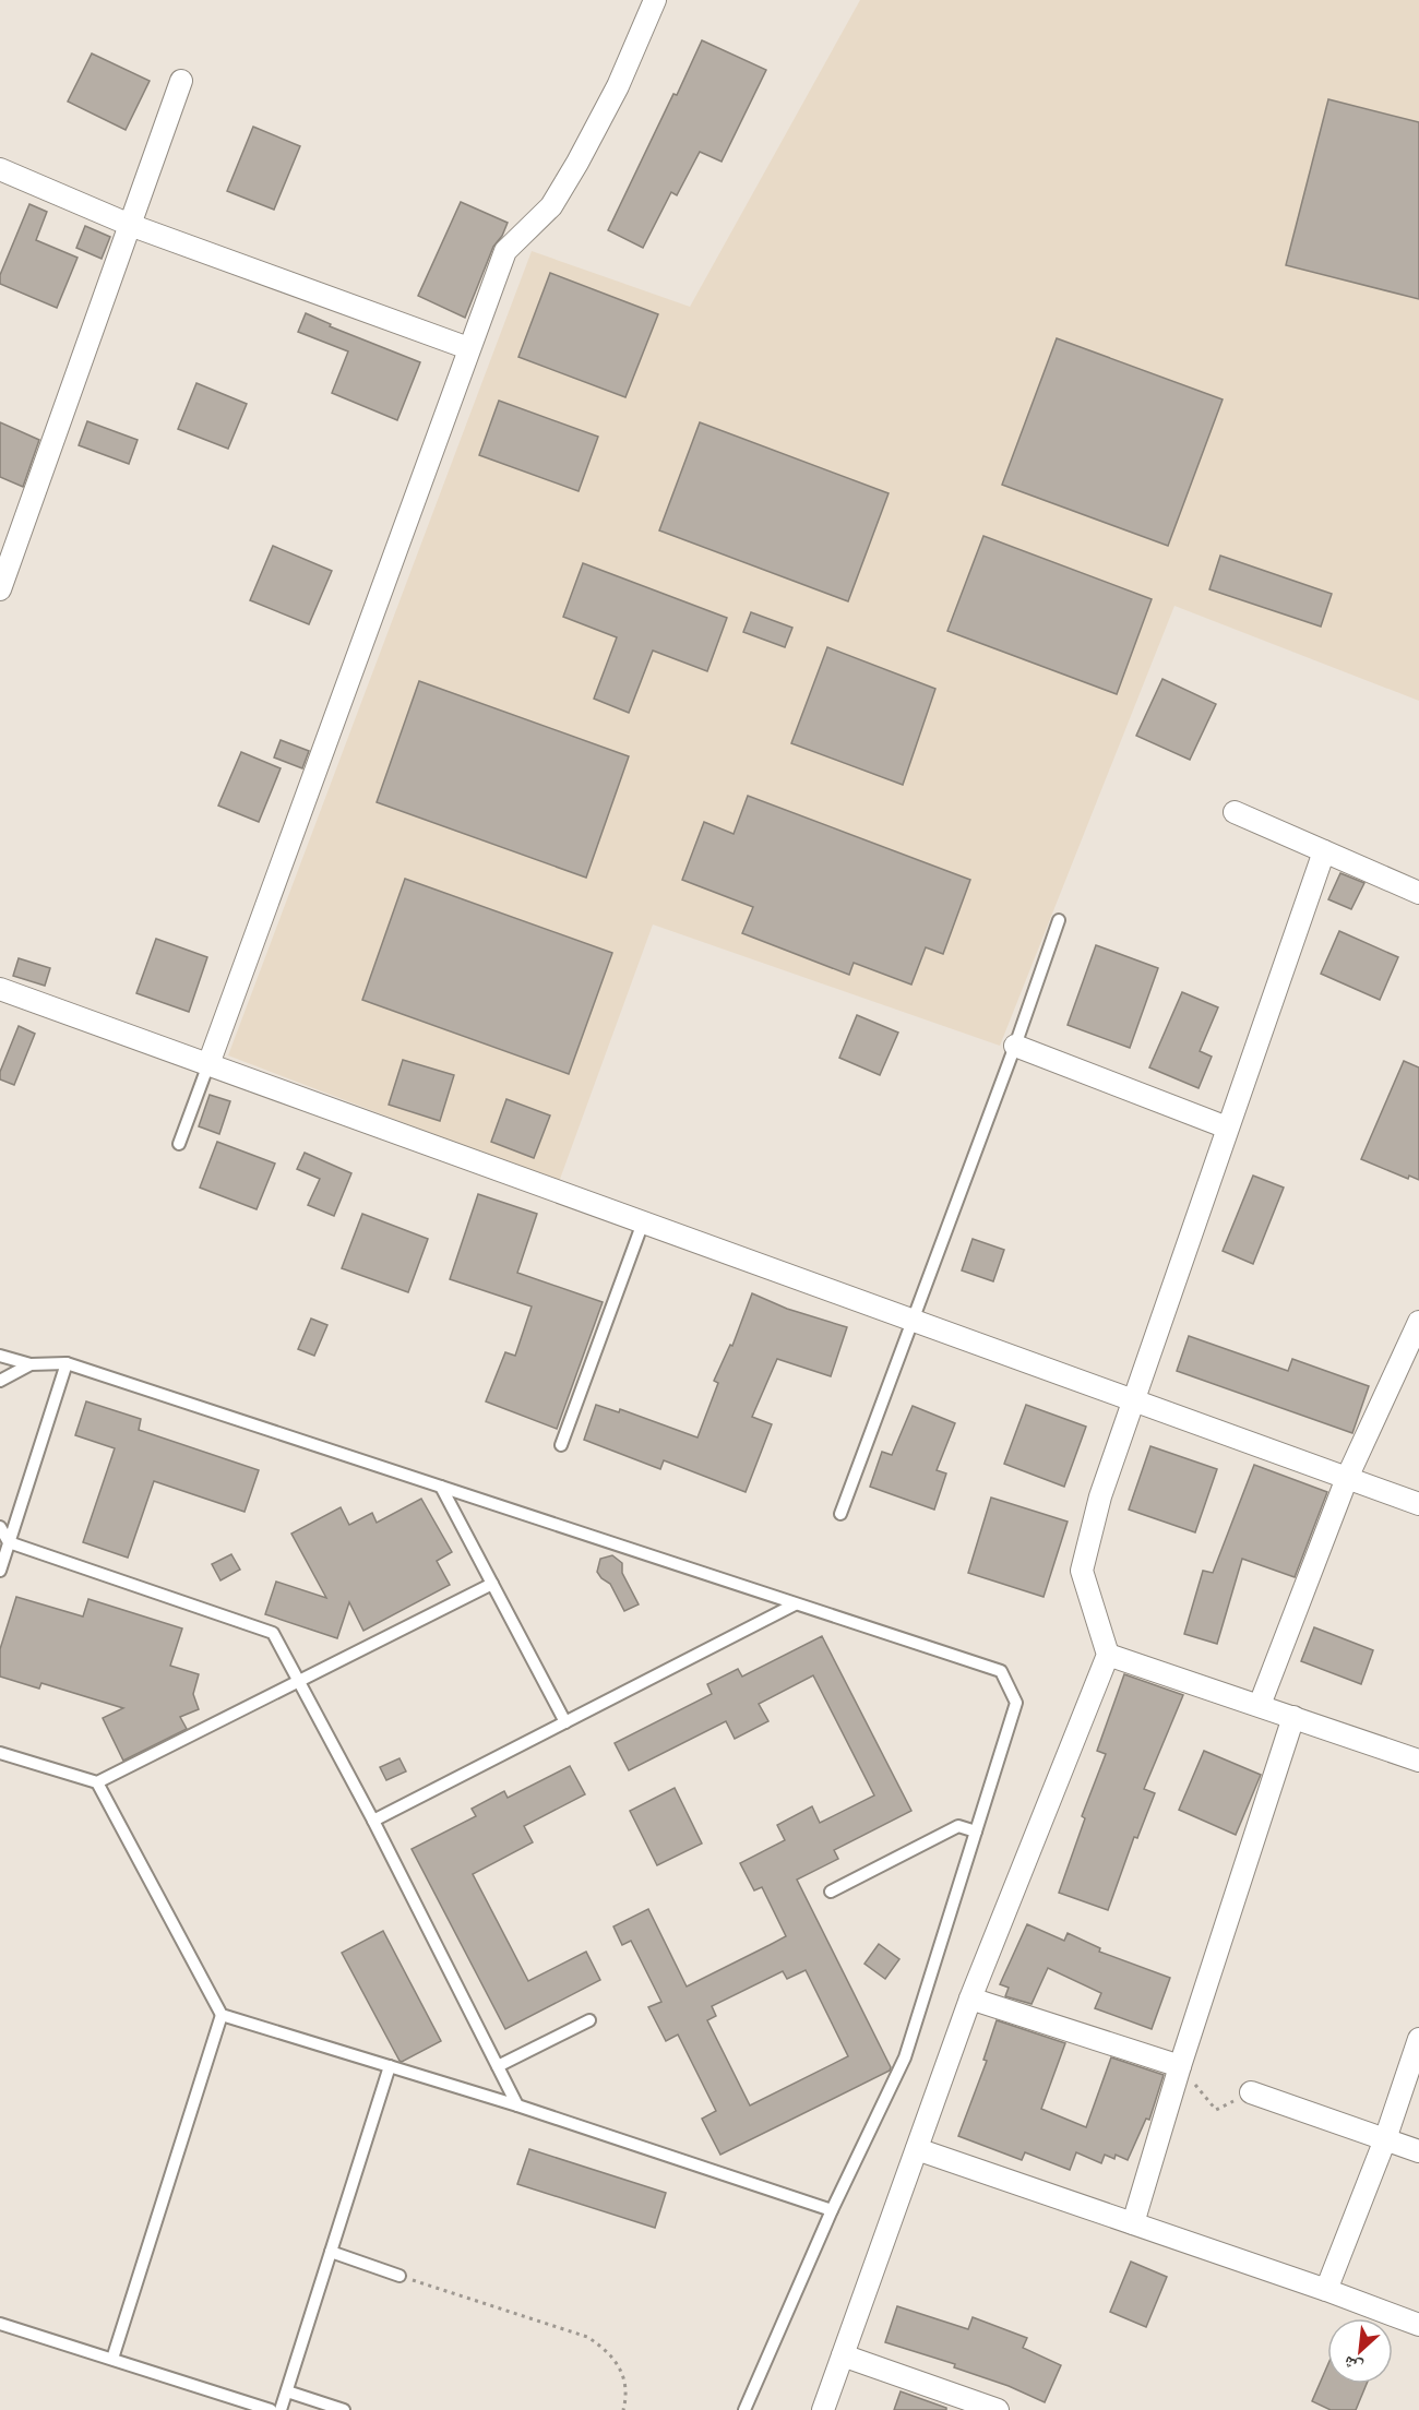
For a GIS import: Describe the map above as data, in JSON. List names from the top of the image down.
{
  "north": "bottom left"
}
